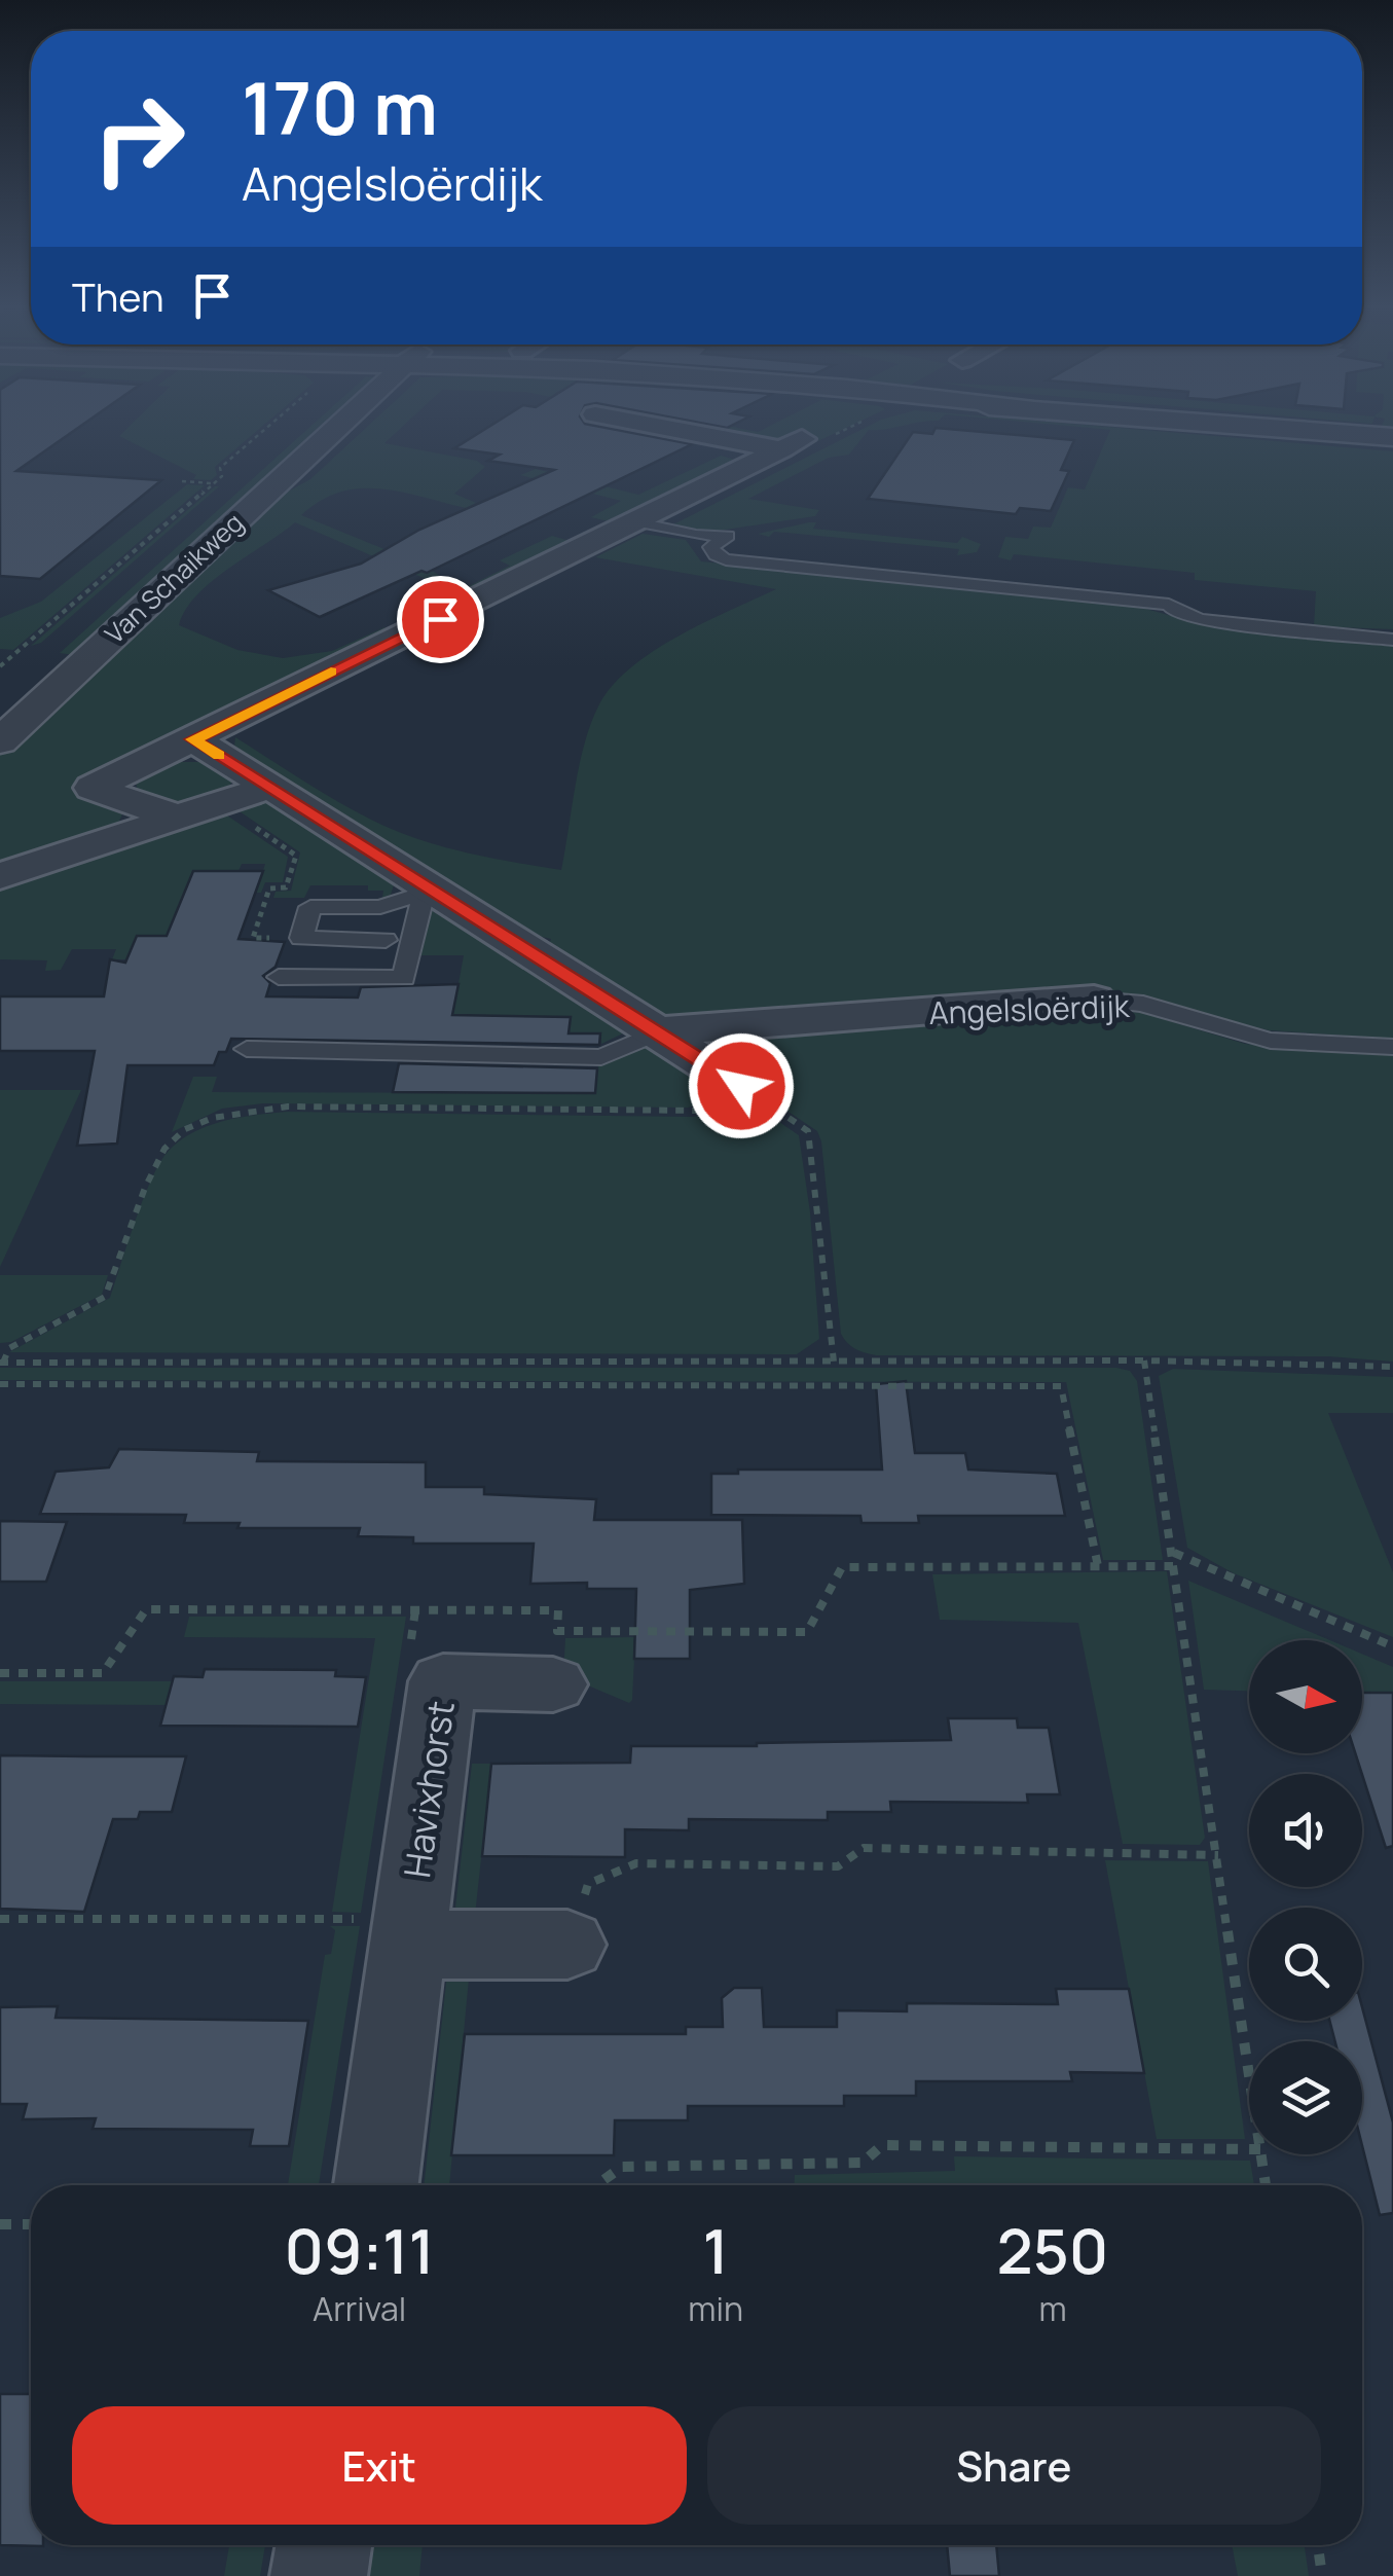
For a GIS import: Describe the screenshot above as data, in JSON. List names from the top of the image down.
{
  "streets": {
    "street": ["Van Schaikweg", "Angelsloërdijk", "Havixhorst"]
  },
  "north": "right",
  "page": {
    "turn": ["170 m", "Angelsloërdijk"],
    "then": "Then",
    "eta": [
      "09:11",
      "Arrival",
      "1",
      "min",
      "250",
      "m"
    ],
    "buttons": ["Exit", "Share"]
  }
}
